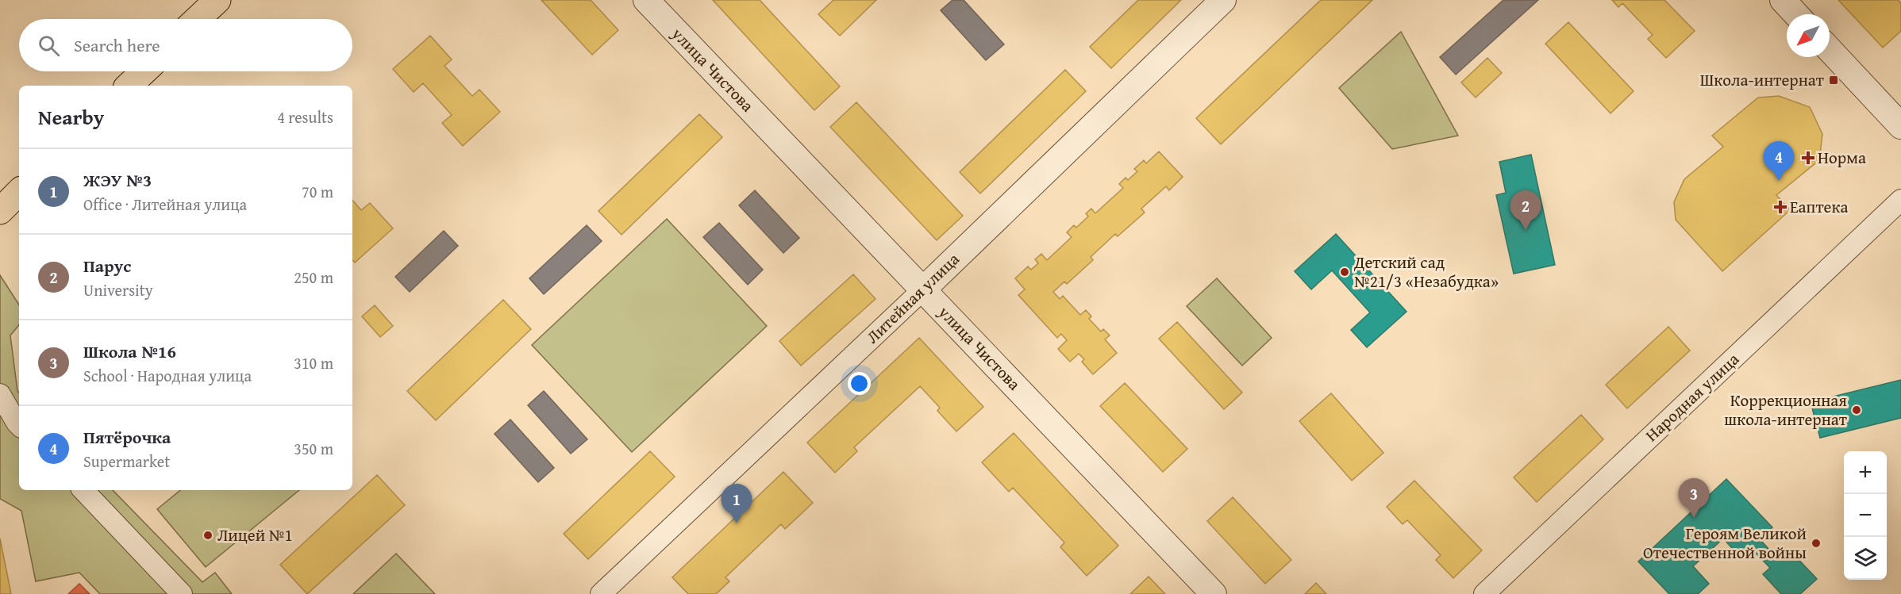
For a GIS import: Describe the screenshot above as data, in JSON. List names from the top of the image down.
{
  "streets": {
    "street": ["улица Чистова", "Литейная улица", "Народная улица"]
  },
  "crossings": [
    ["улица Чистова", "Литейная улица"]
  ],
  "places": {
    "transit": ["Школа-интернат"],
    "health": ["Норма", "Еаптека"],
    "other": [
      "Детский сад №21/3 «Незабудка»",
      "Коррекционная школа-интернат",
      "Лицей №1",
      "Героям Великой Отечественной войны"
    ]
  },
  "north": "bottom left",
  "page": {
    "search": "Search here",
    "heading": ["Nearby", "4 results"],
    "pins": [
      "4",
      "2",
      "3",
      "1"
    ],
    "list": [
      {
        "mark": "1",
        "name": "ЖЭУ №3",
        "note": "Office · Литейная улица",
        "value": "70 m"
      },
      {
        "mark": "2",
        "name": "Парус",
        "note": "University",
        "value": "250 m"
      },
      {
        "mark": "3",
        "name": "Школа №16",
        "note": "School · Народная улица",
        "value": "310 m"
      },
      {
        "mark": "4",
        "name": "Пятёрочка",
        "note": "Supermarket",
        "value": "350 m"
      }
    ],
    "map_buttons": ["+", "−"]
  }
}
